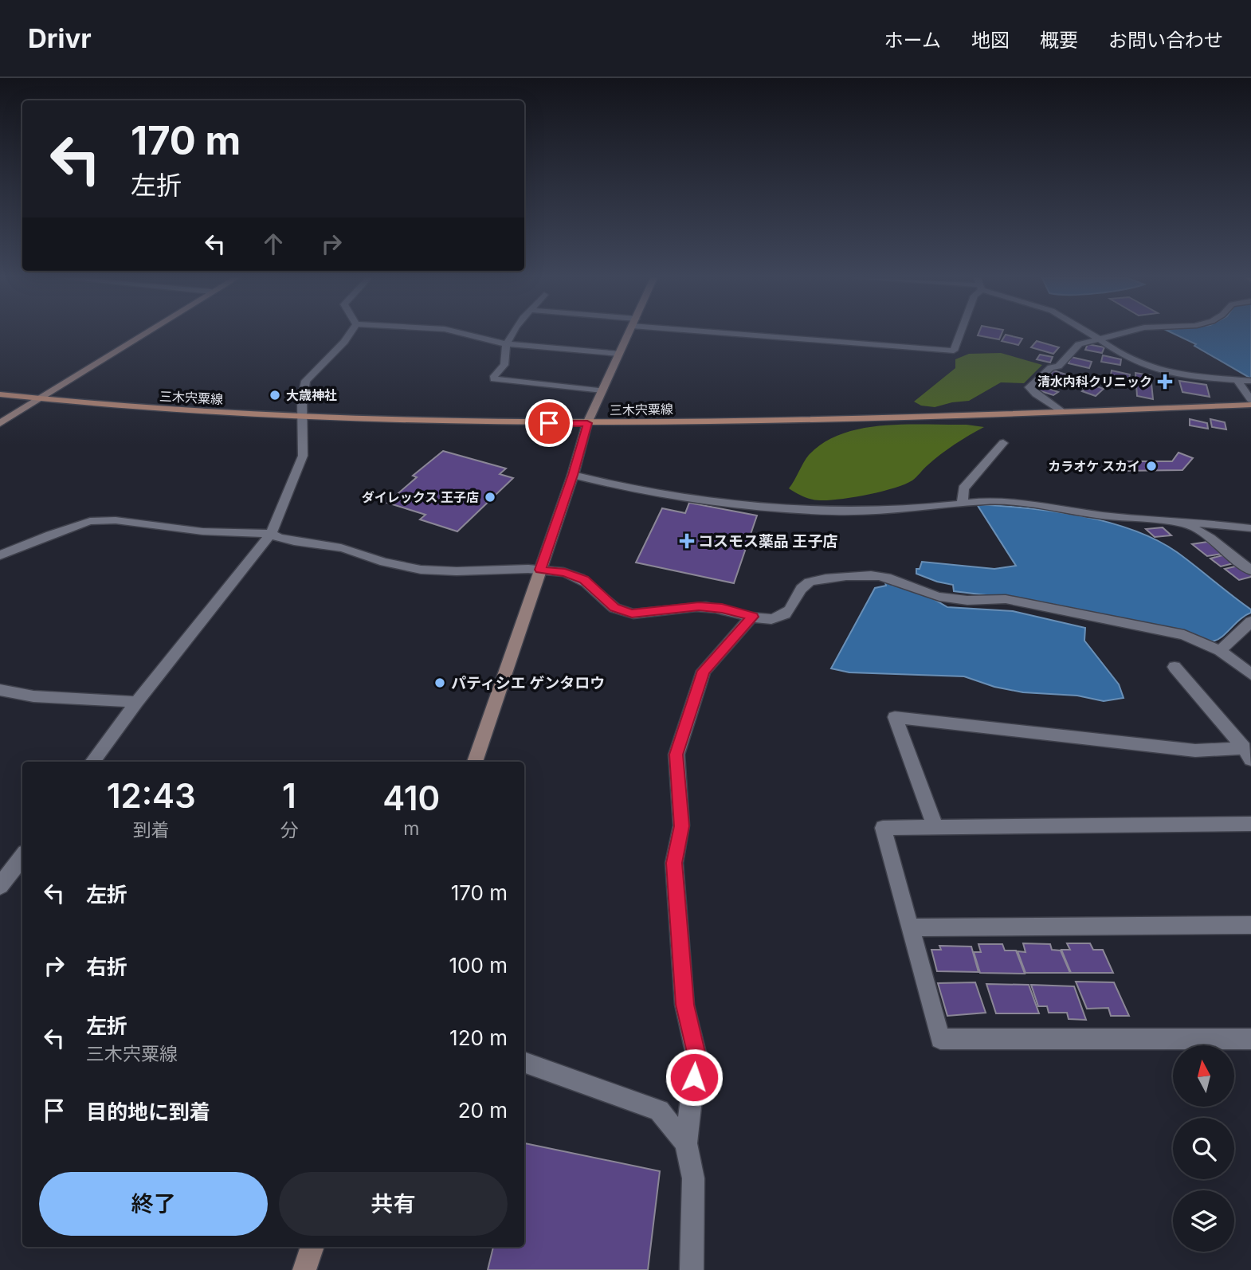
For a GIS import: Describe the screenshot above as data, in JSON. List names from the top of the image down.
{
  "streets": {
    "main road": ["三木宍粟線"]
  },
  "places": {
    "health": ["清水内科クリニック", "コスモス薬品 王子店"],
    "other": [
      "大歳神社",
      "カラオケ スカイ",
      "ダイレックス 王子店",
      "パティシエ ゲンタロウ"
    ]
  },
  "north": "top",
  "page": {
    "header": "Drivr",
    "nav": [
      "ホーム",
      "地図",
      "概要",
      "お問い合わせ"
    ],
    "turn": ["170 m", "左折"],
    "eta": [
      "12:43",
      "到着",
      "1",
      "分",
      "410",
      "m"
    ],
    "list": [
      {
        "name": "左折",
        "value": "170 m"
      },
      {
        "name": "右折",
        "value": "100 m"
      },
      {
        "name": "左折",
        "note": "三木宍粟線",
        "value": "120 m"
      },
      {
        "name": "目的地に到着",
        "value": "20 m"
      }
    ],
    "buttons": ["終了", "共有"]
  }
}
